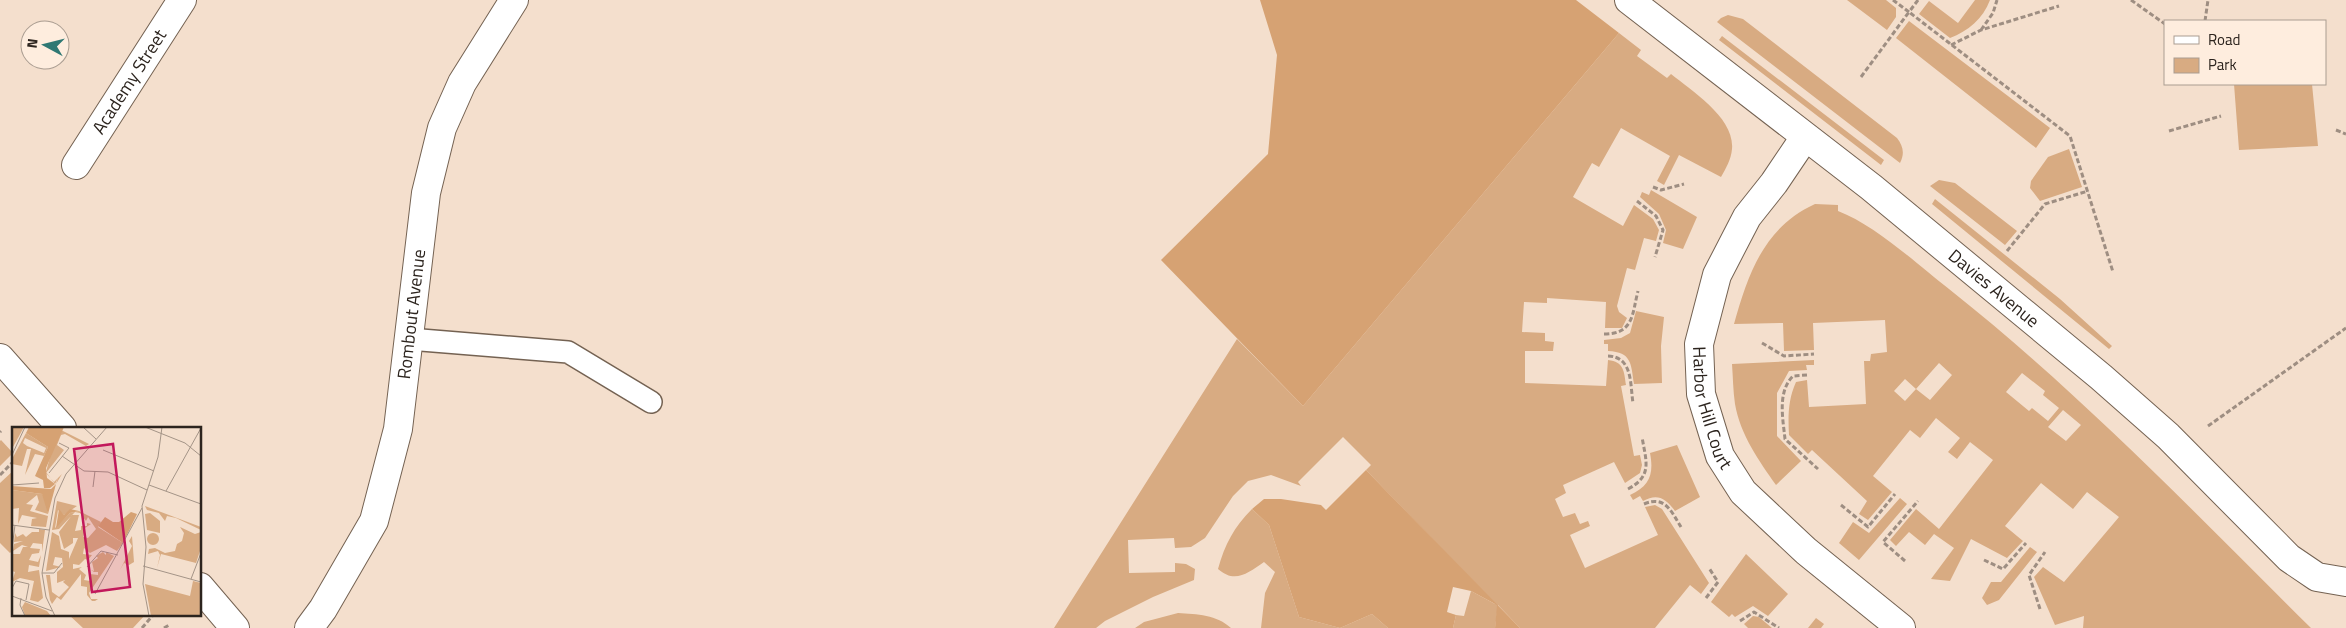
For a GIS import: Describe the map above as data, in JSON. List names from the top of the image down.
{
  "streets": {
    "street": [
      "Academy Street",
      "Davies Avenue",
      "Rombout Avenue",
      "Harbor Hill Court"
    ]
  },
  "crossings": [
    ["Davies Avenue", "Harbor Hill Court"]
  ],
  "legend": ["Road", "Park"],
  "north": "left"
}
